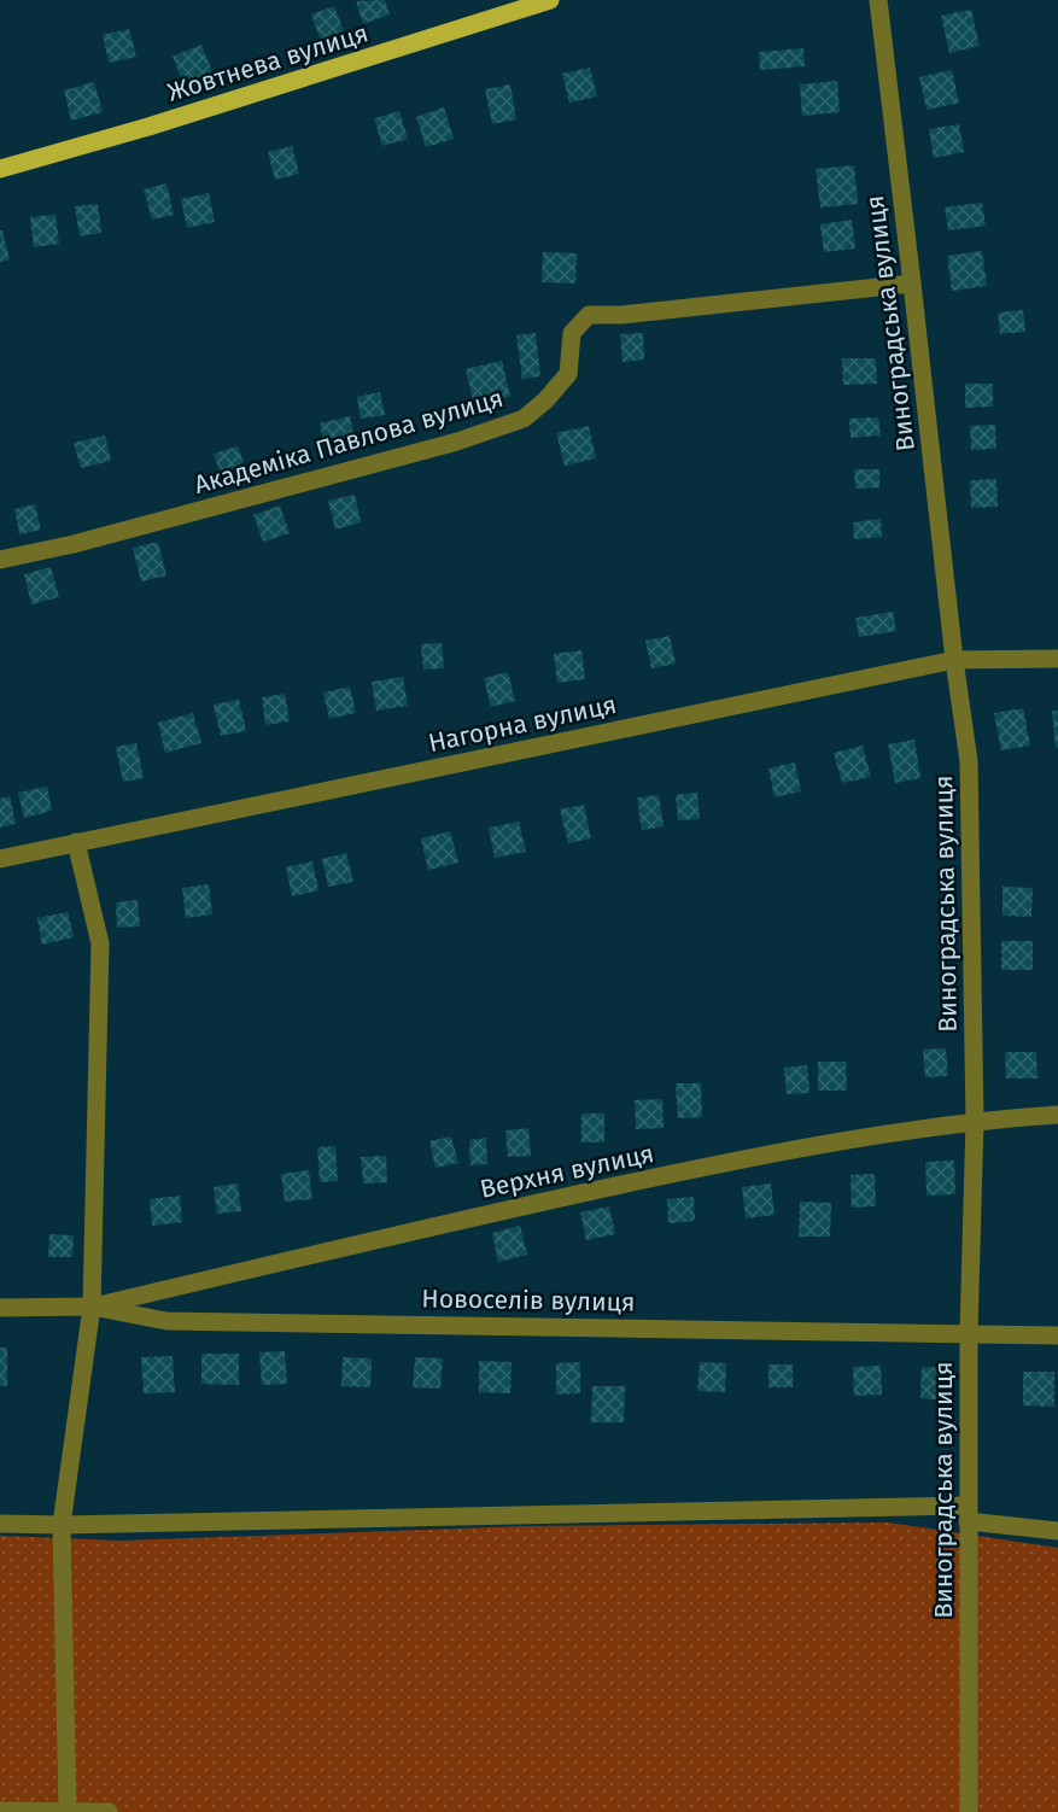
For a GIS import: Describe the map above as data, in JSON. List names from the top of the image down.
{
  "streets": {
    "main road": ["Жовтнева вулиця"],
    "street": [
      "Виноградська вулиця",
      "Академіка Павлова вулиця",
      "Нагорна вулиця",
      "Верхня вулиця",
      "Новоселів вулиця"
    ]
  },
  "crossings": [
    ["Виноградська вулиця", "Академіка Павлова вулиця"],
    ["Виноградська вулиця", "Нагорна вулиця"],
    ["Виноградська вулиця", "Верхня вулиця"],
    ["Виноградська вулиця", "Новоселів вулиця"],
    ["Верхня вулиця", "Новоселів вулиця"]
  ]
}
